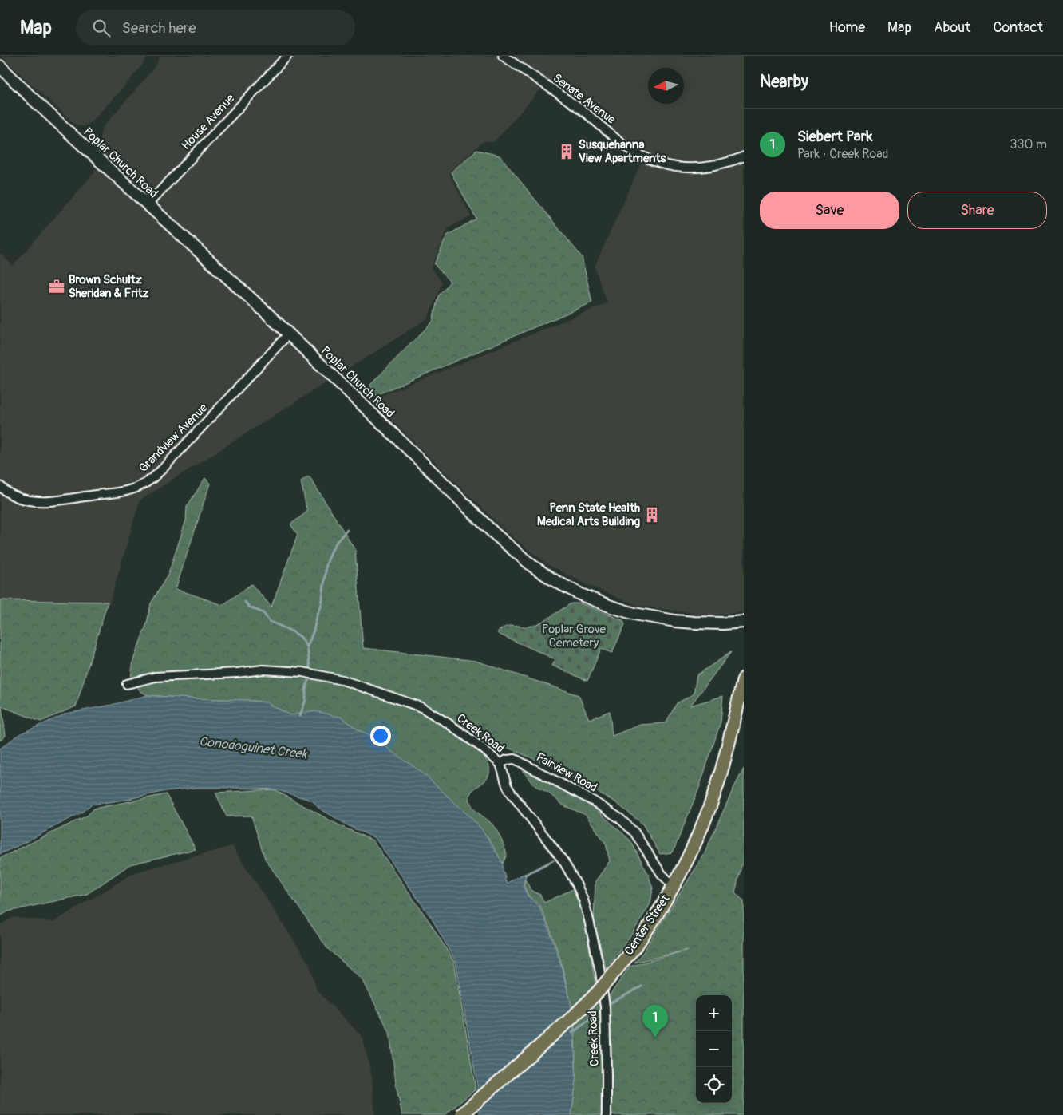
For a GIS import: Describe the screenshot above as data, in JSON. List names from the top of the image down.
{
  "streets": {
    "main road": ["Center Street"],
    "street": [
      "Senate Avenue",
      "House Avenue",
      "Poplar Church Road",
      "Grandview Avenue",
      "Creek Road",
      "Fairview Road"
    ]
  },
  "crossings": [
    ["House Avenue", "Poplar Church Road"],
    ["Poplar Church Road", "Grandview Avenue"],
    ["Creek Road", "Fairview Road"],
    ["Fairview Road", "Center Street"]
  ],
  "water": ["Conodoguinet Creek"],
  "parks": ["Poplar Grove Cemetery"],
  "places": {
    "building": ["Susquehanna View Apartments", "Penn State Health Medical Arts Building"],
    "office": ["Brown Schultz Sheridan & Fritz"]
  },
  "north": "left",
  "page": {
    "header": "Map",
    "search": "Search here",
    "nav": [
      "Home",
      "Map",
      "About",
      "Contact"
    ],
    "heading": "Nearby",
    "list": [
      {
        "mark": "1",
        "name": "Siebert Park",
        "note": "Park · Creek Road",
        "value": "330 m"
      }
    ],
    "buttons": ["Save", "Share"],
    "map_buttons": ["+", "−"],
    "pins": "1"
  }
}
